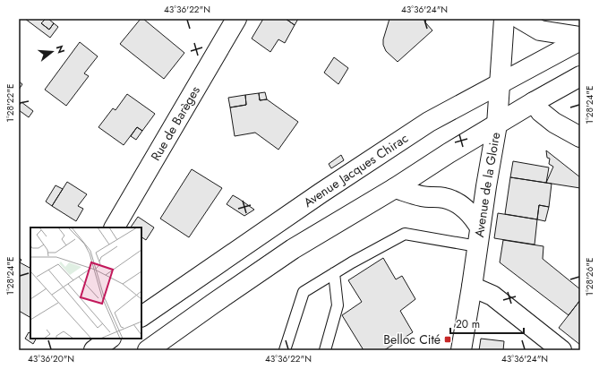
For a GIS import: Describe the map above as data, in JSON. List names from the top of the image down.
{
  "streets": {
    "main road": ["Rue de Barèges", "Avenue Jacques Chirac", "Avenue de la Gloire"]
  },
  "crossings": [
    ["Avenue Jacques Chirac", "Avenue de la Gloire"]
  ],
  "places": {
    "transit": ["Belloc Cité"]
  },
  "scale_bar": "20 m",
  "north": "right",
  "coordinates": [
    "43°36'22\"N",
    "43°36'24\"N",
    "1°28'22\"E",
    "1°28'24\"E",
    "1°28'26\"E",
    "43°36'20\"N"
  ]
}
